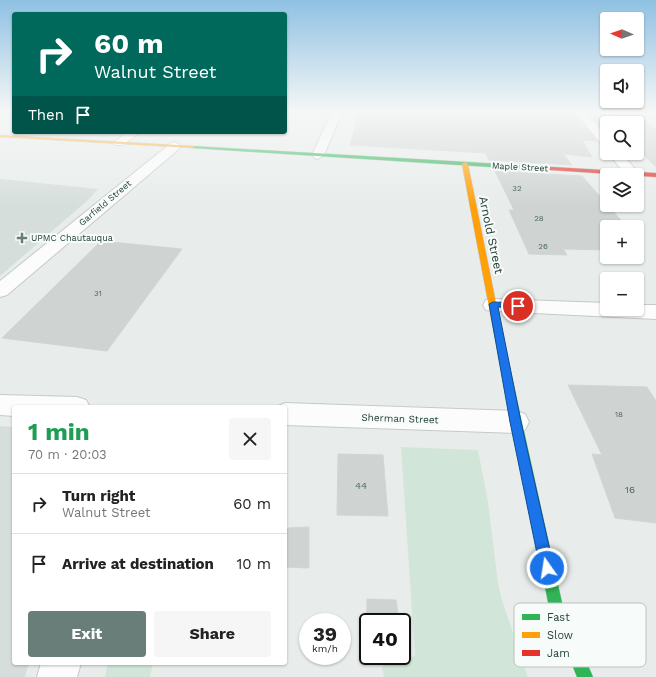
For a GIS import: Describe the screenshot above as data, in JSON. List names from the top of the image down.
{
  "streets": {
    "street": [
      "Maple Street",
      "Garfield Street",
      "Arnold Street",
      "Sherman Street"
    ]
  },
  "crossings": [
    ["Maple Street", "Garfield Street"],
    ["Maple Street", "Arnold Street"],
    ["Arnold Street", "Sherman Street"]
  ],
  "places": {
    "health": ["UPMC Chautauqua"]
  },
  "house_numbers": [
    "32",
    "28",
    "26",
    "31",
    "18",
    "44",
    "16"
  ],
  "legend": ["Fast", "Slow", "Jam"],
  "north": "left",
  "page": {
    "map_buttons": ["+", "−"],
    "turn": ["60 m", "Walnut Street"],
    "then": "Then",
    "heading": ["1 min", "70 m · 20:03"],
    "list": [
      {
        "name": "Turn right",
        "note": "Walnut Street",
        "value": "60 m"
      },
      {
        "name": "Arrive at destination",
        "value": "10 m"
      }
    ],
    "buttons": ["Exit", "Share"],
    "speed": "39 km/h",
    "limit": "40"
  }
}
